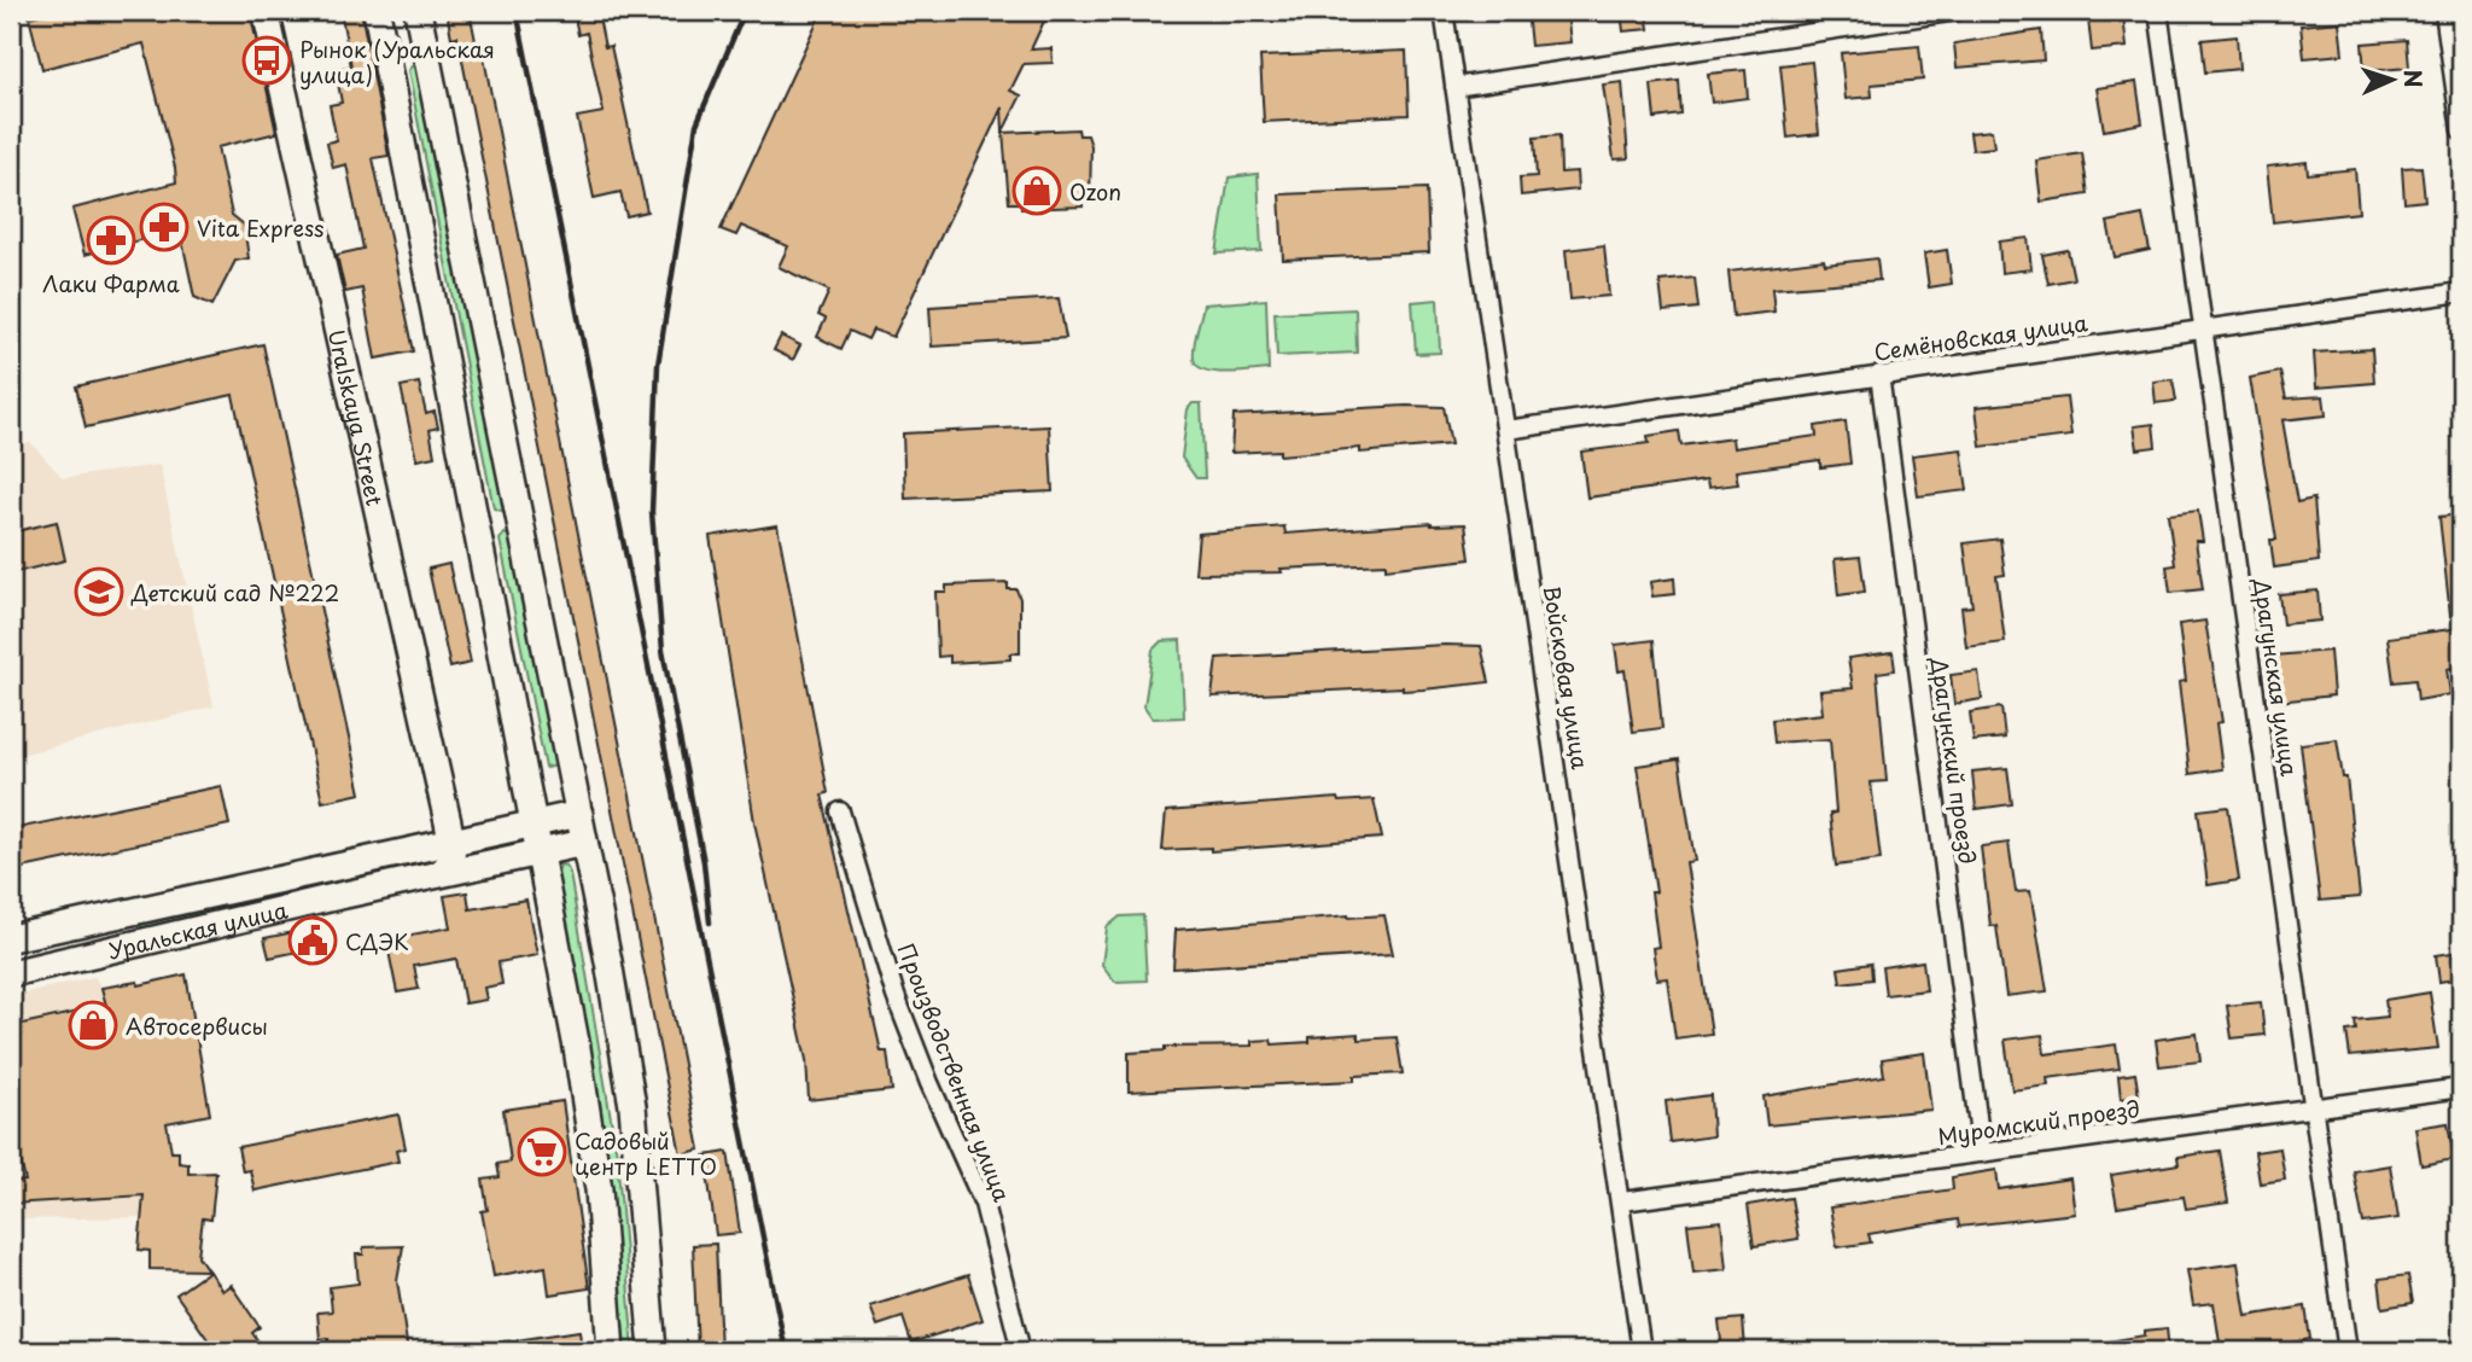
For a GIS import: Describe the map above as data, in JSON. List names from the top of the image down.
{
  "streets": {
    "main road": ["Uralskaya Street", "Уральская улица"],
    "street": [
      "Семёновская улица",
      "Войсковая улица",
      "Драгунская улица",
      "Драгунский проезд",
      "Производственная улица",
      "Муромский проезд"
    ]
  },
  "crossings": [
    ["Семёновская улица", "Войсковая улица"],
    ["Семёновская улица", "Драгунская улица"],
    ["Семёновская улица", "Драгунский проезд"],
    ["Войсковая улица", "Муромский проезд"],
    ["Драгунская улица", "Муромский проезд"],
    ["Драгунский проезд", "Муромский проезд"]
  ],
  "places": {
    "bus stop": ["Рынок (Уральская улица)"],
    "shop": ["Ozon", "Автосервисы"],
    "pharmacy": ["Vita Express", "Лаки Фарма"],
    "school or university": ["Детский сад №222"],
    "public building": ["СДЭК"],
    "supermarket": ["Садовый центр LETTO"]
  },
  "north": "right"
}
